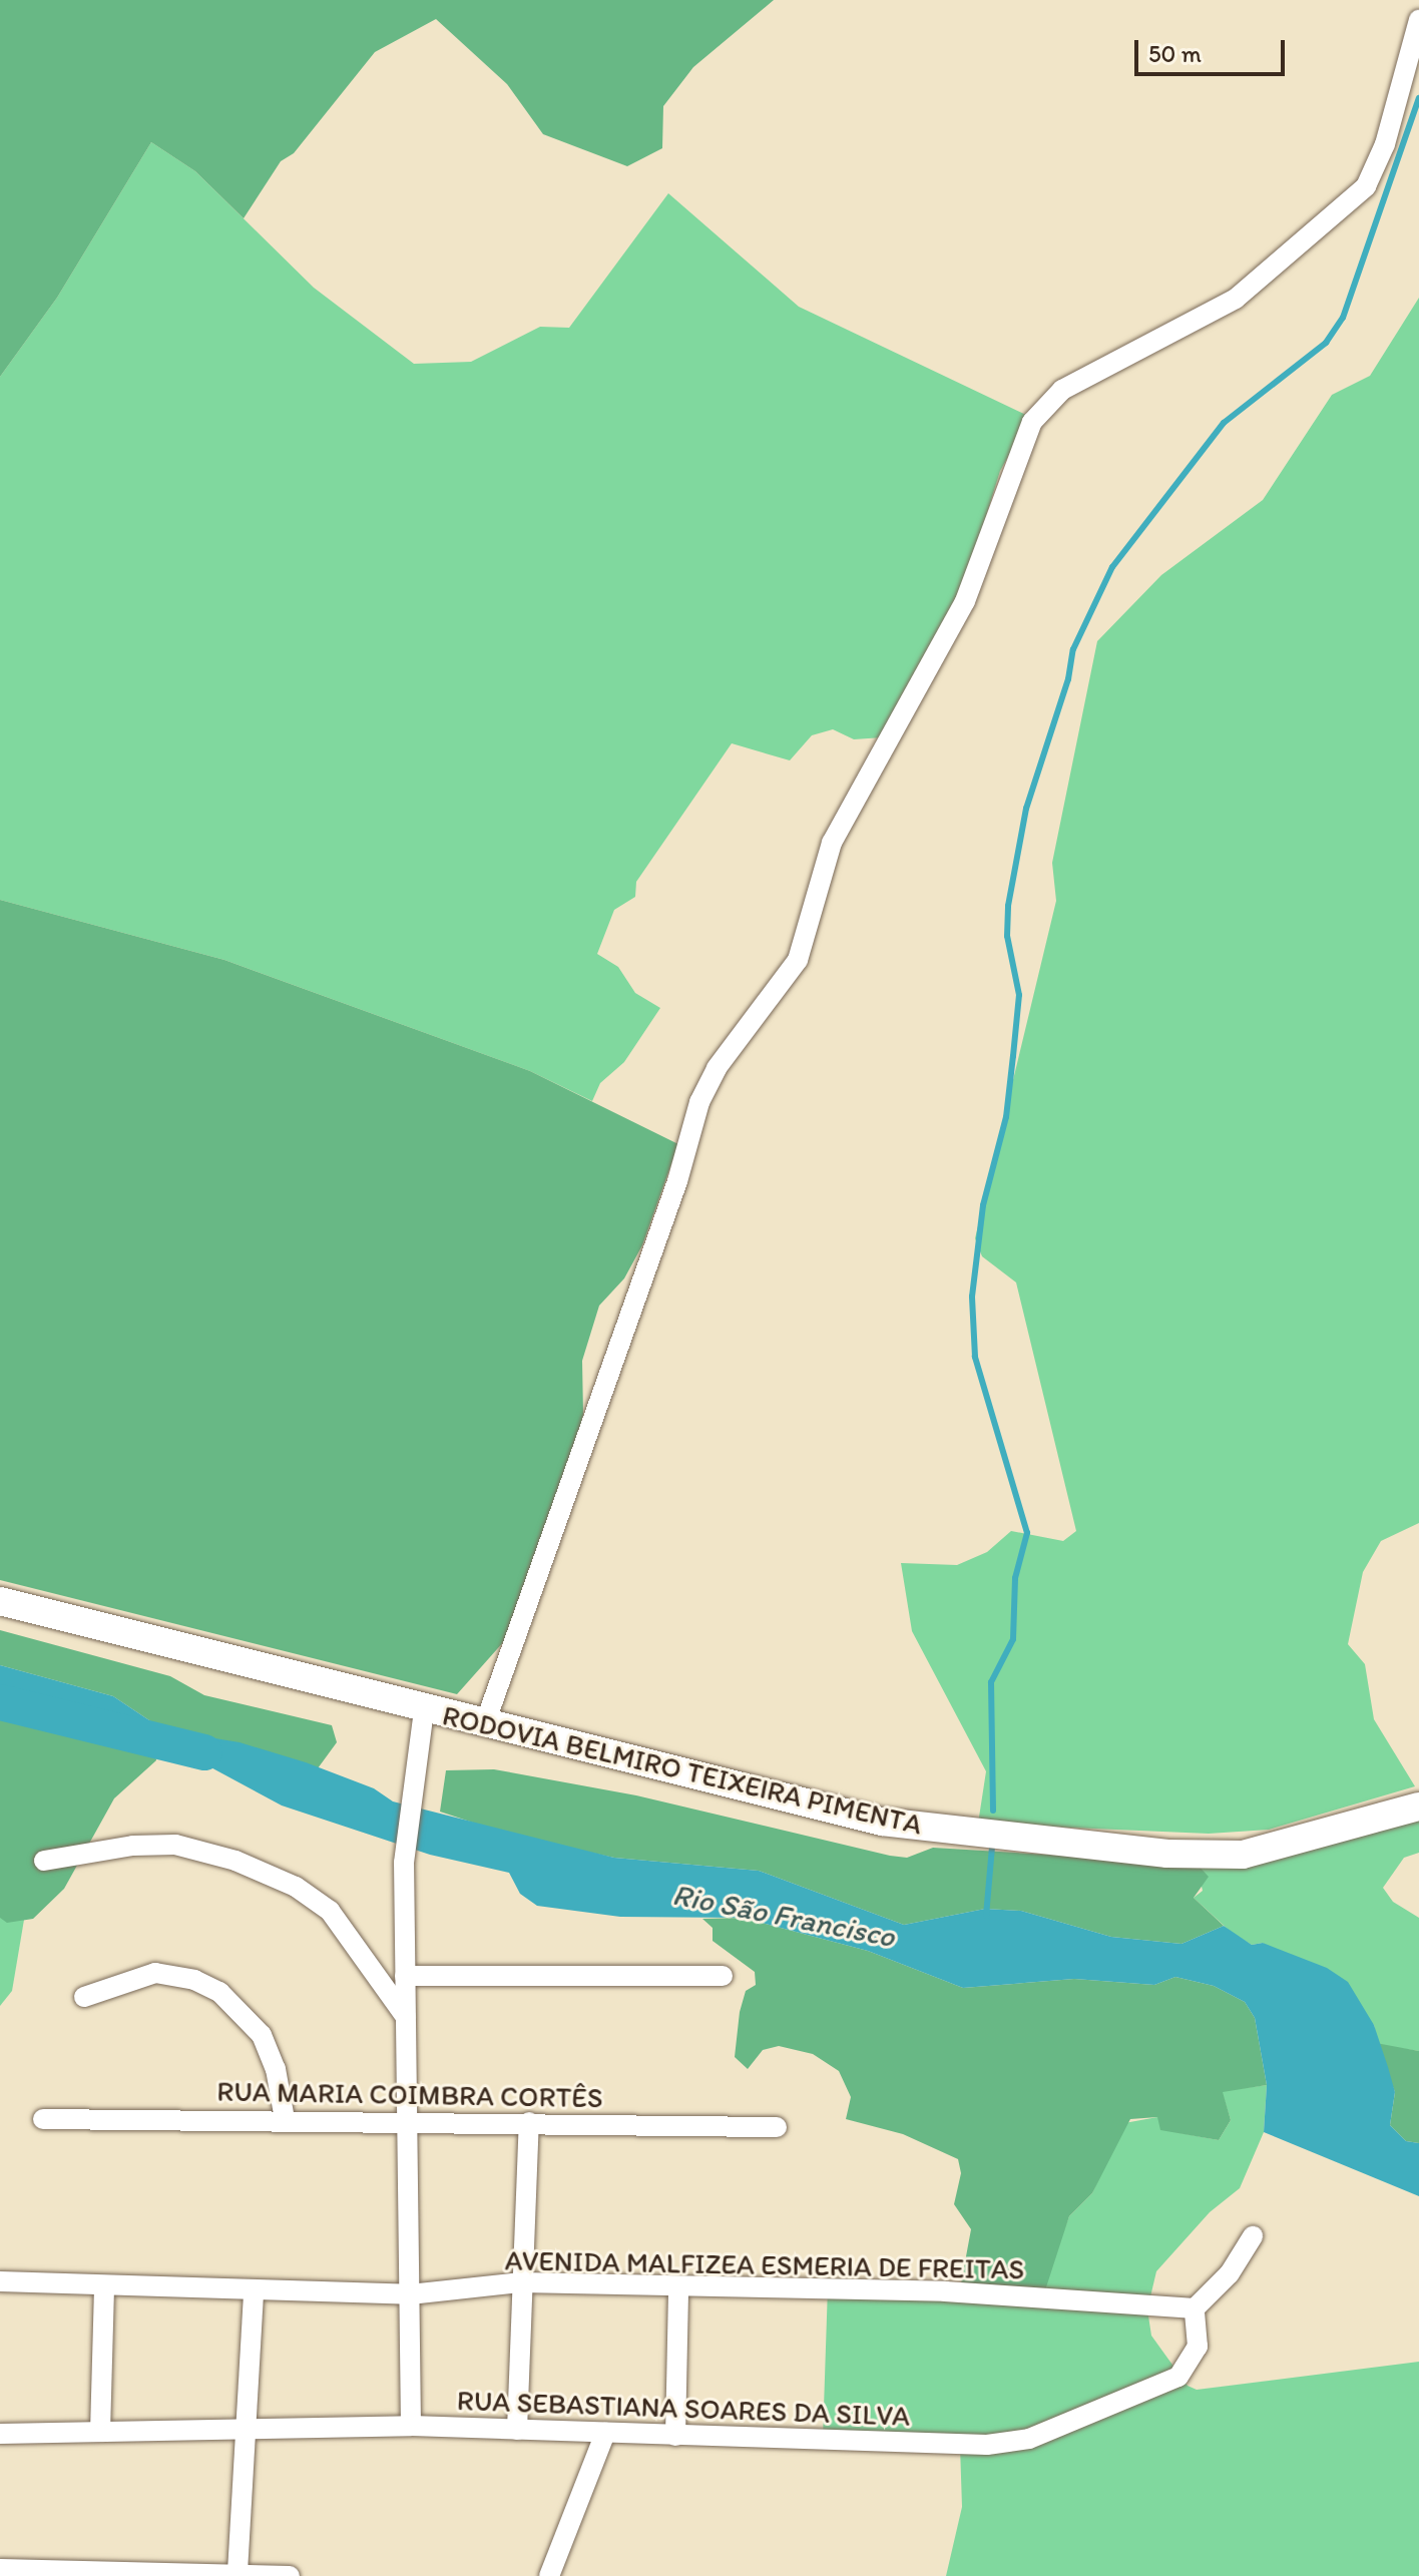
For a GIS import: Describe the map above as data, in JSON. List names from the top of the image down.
{
  "streets": {
    "main road": ["RODOVIA BELMIRO TEIXEIRA PIMENTA"],
    "street": ["RUA MARIA COIMBRA CORTÊS", "AVENIDA MALFIZEA ESMERIA DE FREITAS", "RUA SEBASTIANA SOARES DA SILVA"]
  },
  "crossings": [
    ["AVENIDA MALFIZEA ESMERIA DE FREITAS", "RUA SEBASTIANA SOARES DA SILVA"]
  ],
  "water": ["Rio São Francisco"],
  "scale_bar": "50 m"
}
